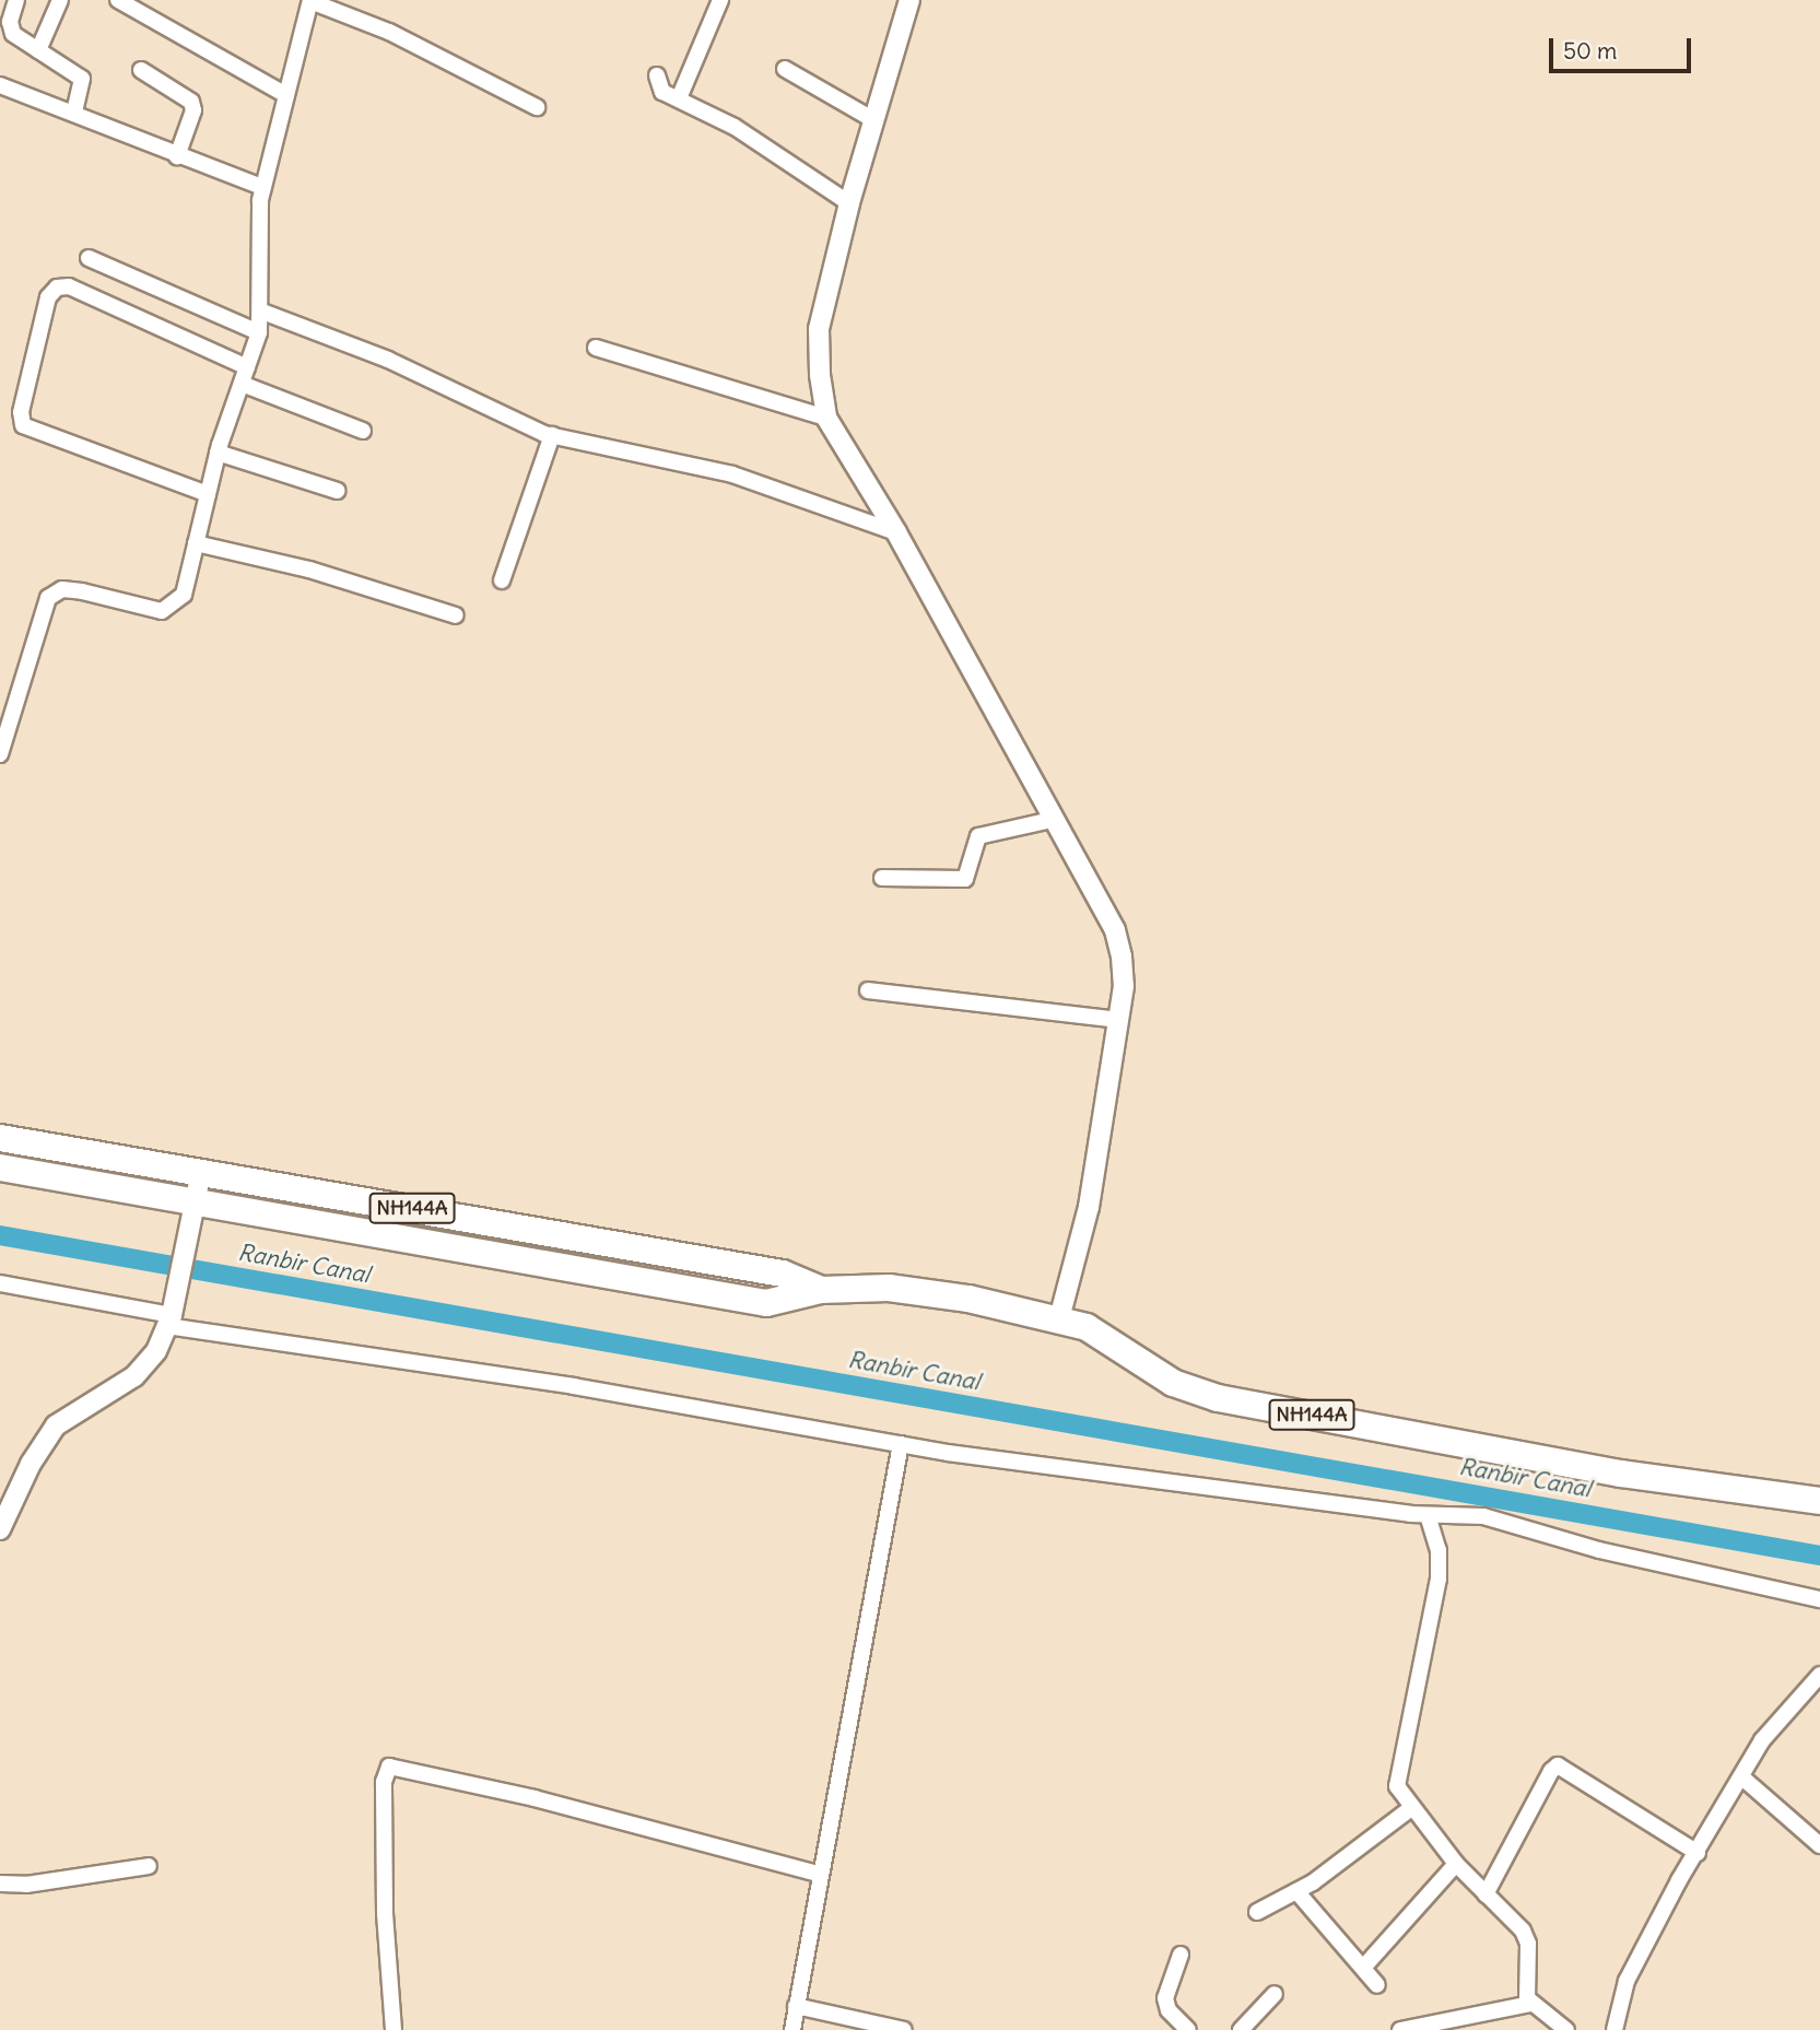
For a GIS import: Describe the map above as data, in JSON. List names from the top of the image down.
{
  "streets": {
    "highway": ["NH144A"]
  },
  "water": ["Ranbir Canal"],
  "scale_bar": "50 m"
}
